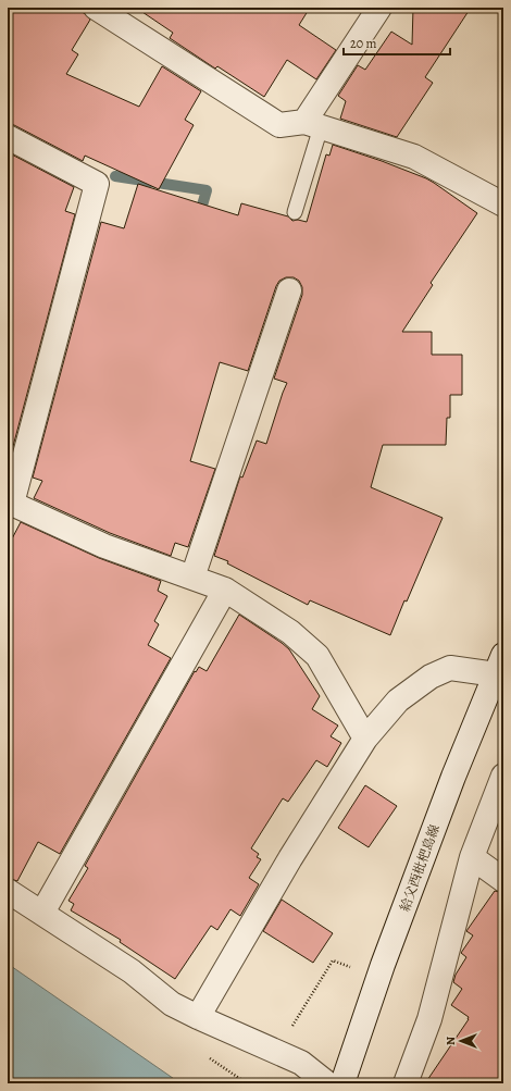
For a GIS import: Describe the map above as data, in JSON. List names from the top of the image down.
{
  "streets": {
    "street": ["給父西枇杷島線"]
  },
  "scale_bar": "20 m",
  "north": "left"
}
